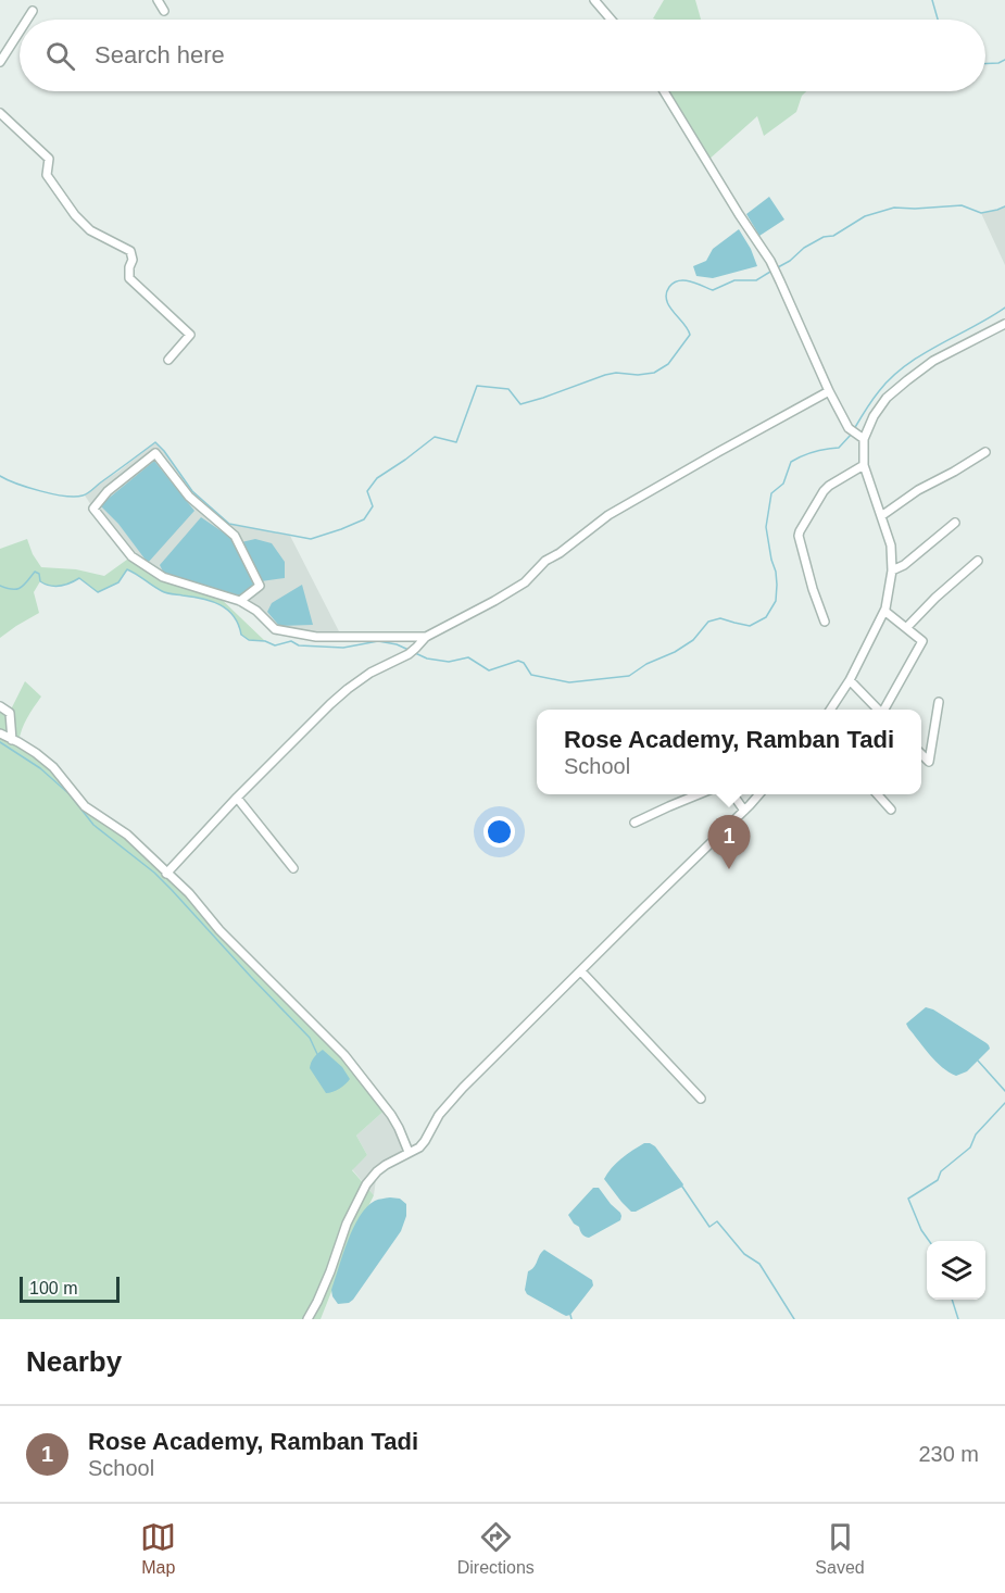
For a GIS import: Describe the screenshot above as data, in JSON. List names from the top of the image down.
{
  "scale_bar": "100 m",
  "page": {
    "search": "Search here",
    "popup": ["Rose Academy, Ramban Tadi", "School"],
    "pins": "1",
    "scale": "100 m",
    "heading": "Nearby",
    "list": [
      {
        "mark": "1",
        "name": "Rose Academy, Ramban Tadi",
        "note": "School",
        "value": "230 m"
      }
    ],
    "nav": ["Map", "Directions", "Saved"]
  }
}
